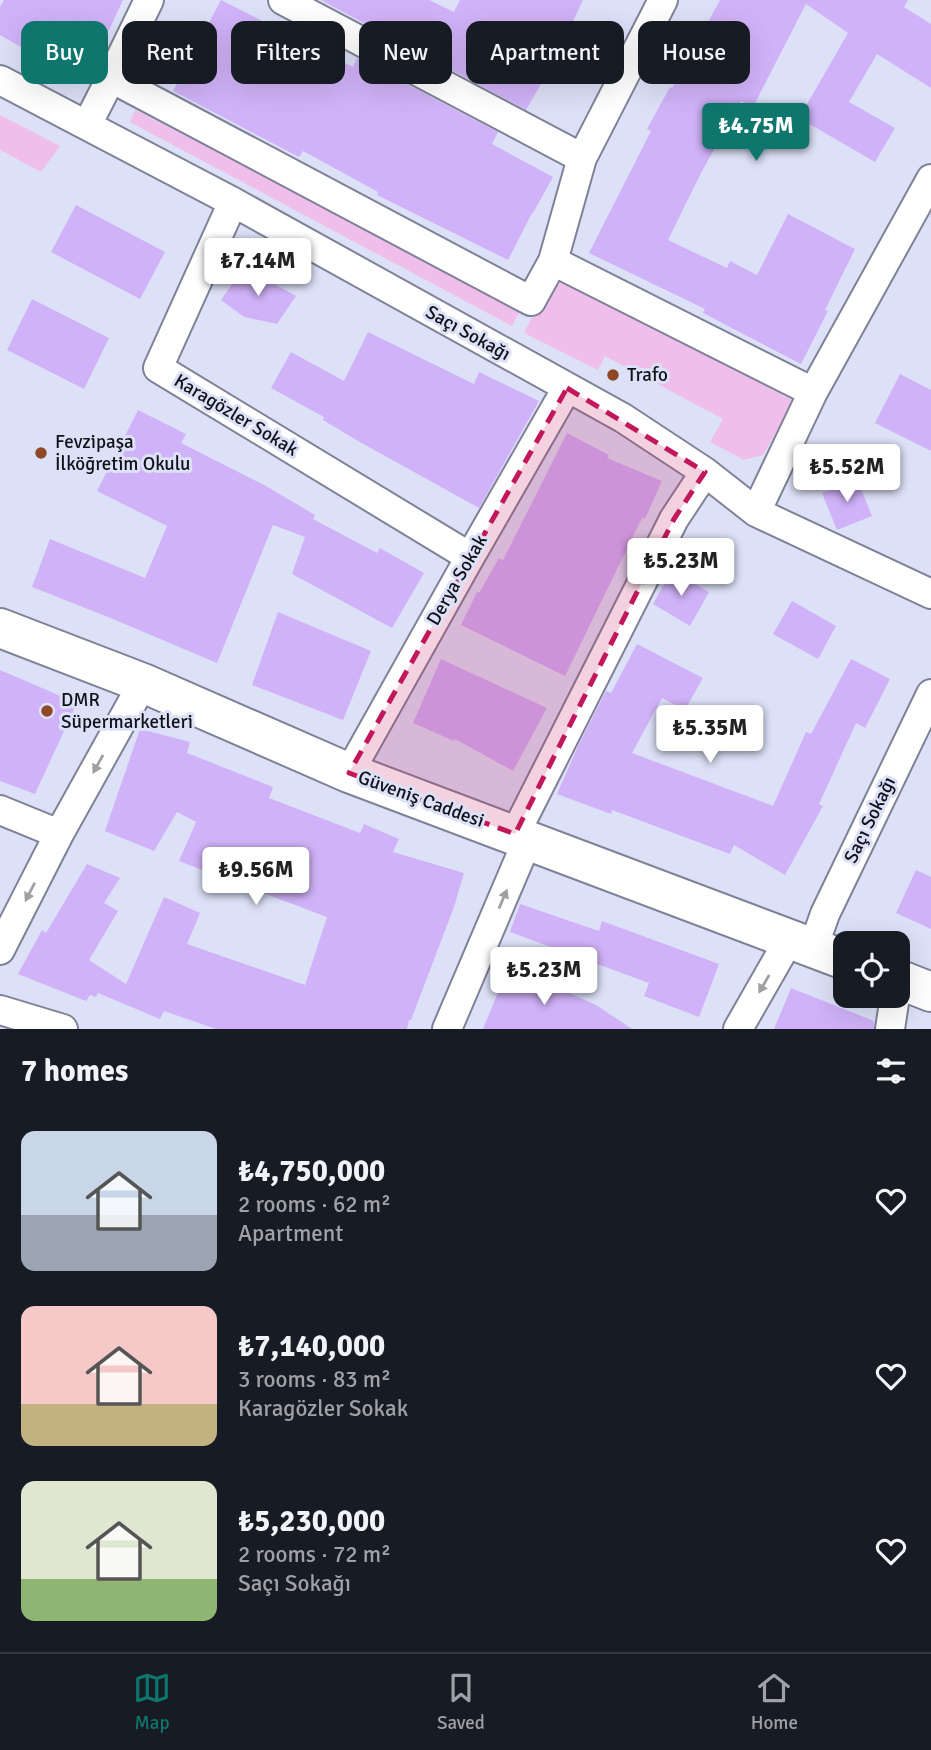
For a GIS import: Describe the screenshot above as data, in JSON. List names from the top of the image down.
{
  "streets": {
    "street": [
      "Saçı Sokağı",
      "Karagözler Sokak",
      "Derya Sokak",
      "Güveniş Caddesi"
    ]
  },
  "crossings": [
    ["Saçı Sokağı", "Karagözler Sokak"],
    ["Saçı Sokağı", "Derya Sokak"],
    ["Saçı Sokağı", "Güveniş Caddesi"],
    ["Karagözler Sokak", "Derya Sokak"],
    ["Derya Sokak", "Güveniş Caddesi"]
  ],
  "places": ["Trafo", "Fevzipaşa İlköğretim Okulu", "DMR Süpermarketleri"],
  "page": {
    "chip": [
      "Buy",
      "Rent",
      "Filters",
      "New",
      "Apartment",
      "House"
    ],
    "price": [
      "₺4.75M",
      "₺7.14M",
      "₺5.52M",
      "₺5.23M",
      "₺5.35M",
      "₺9.56M",
      "₺5.23M"
    ],
    "heading": "7 homes",
    "list": [
      {
        "name": "₺4,750,000",
        "note": "2 rooms · 62 m² · Apartment"
      },
      {
        "name": "₺7,140,000",
        "note": "3 rooms · 83 m² · Karagözler Sokak"
      },
      {
        "name": "₺5,230,000",
        "note": "2 rooms · 72 m² · Saçı Sokağı"
      }
    ],
    "tabs": ["Map", "Saved", "Home"]
  }
}
